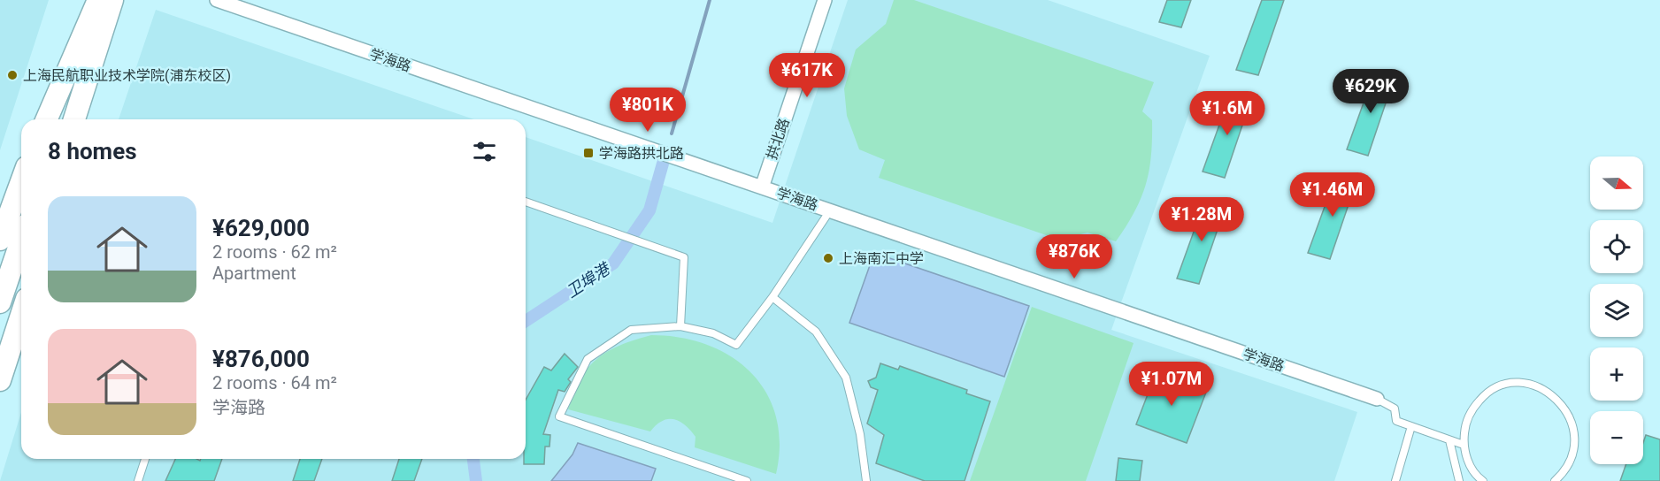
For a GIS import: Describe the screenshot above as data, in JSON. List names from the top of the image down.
{
  "streets": {
    "street": ["学海路", "拱北路"]
  },
  "crossings": [
    ["学海路", "拱北路"]
  ],
  "water": ["卫埠港"],
  "places": {
    "other": ["上海民航职业技术学院(浦东校区)", "上海南汇中学"],
    "transit": ["学海路拱北路"]
  },
  "north": "right",
  "page": {
    "price": [
      "¥617K",
      "¥629K",
      "¥801K",
      "¥1.6M",
      "¥1.46M",
      "¥1.28M",
      "¥876K",
      "¥1.07M"
    ],
    "heading": "8 homes",
    "map_buttons": ["+", "−"],
    "list": [
      {
        "name": "¥629,000",
        "note": "2 rooms · 62 m² · Apartment"
      },
      {
        "name": "¥876,000",
        "note": "2 rooms · 64 m² · 学海路"
      }
    ]
  }
}
